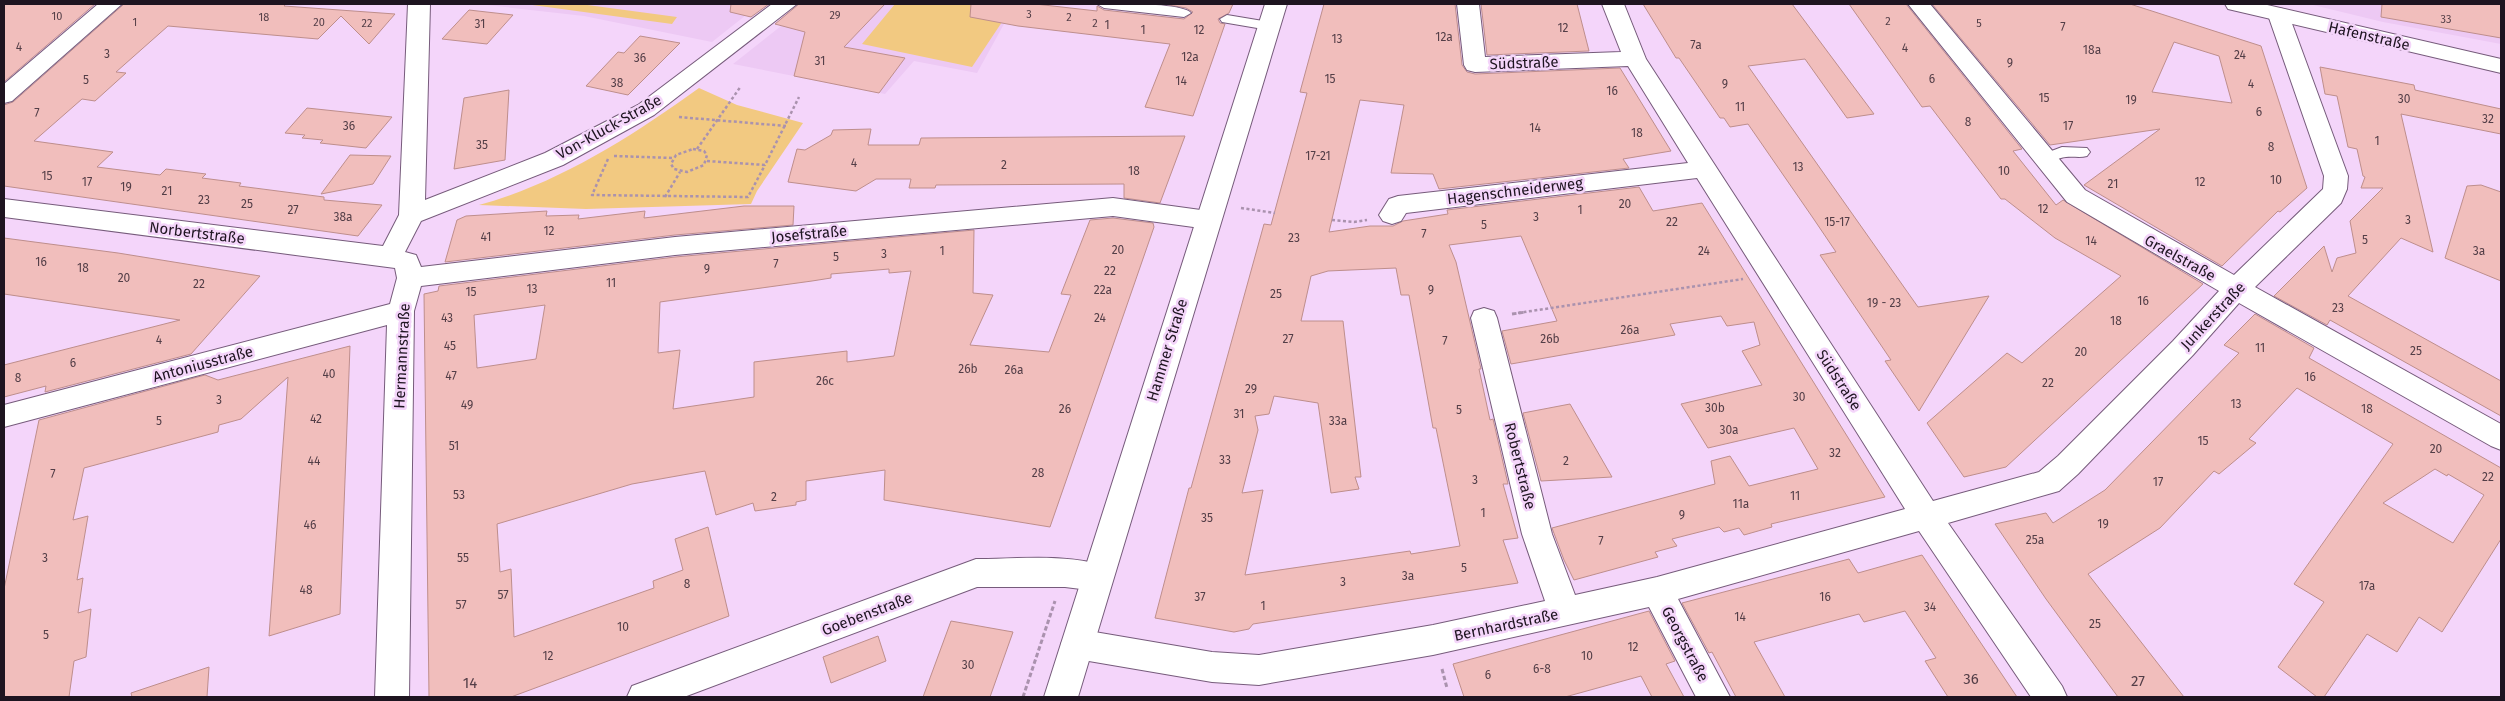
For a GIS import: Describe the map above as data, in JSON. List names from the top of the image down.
{
  "streets": {
    "street": [
      "Hafenstraße",
      "Südstraße",
      "Von-Kluck-Straße",
      "Hagenschneiderweg",
      "Norbertstraße",
      "Josefstraße",
      "Graelstraße",
      "Junkerstraße",
      "Hammer Straße",
      "Hermannstraße",
      "Antoniusstraße",
      "Robertstraße",
      "Goebenstraße",
      "Bernhardstraße",
      "Georgstraße"
    ]
  },
  "crossings": [
    ["Hafenstraße", "Junkerstraße"],
    ["Südstraße", "Hagenschneiderweg"],
    ["Südstraße", "Junkerstraße"],
    ["Südstraße", "Bernhardstraße"],
    ["Josefstraße", "Hammer Straße"],
    ["Josefstraße", "Hermannstraße"],
    ["Graelstraße", "Junkerstraße"],
    ["Junkerstraße", "Bernhardstraße"],
    ["Hammer Straße", "Goebenstraße"],
    ["Hammer Straße", "Bernhardstraße"],
    ["Hermannstraße", "Antoniusstraße"],
    ["Robertstraße", "Bernhardstraße"],
    ["Bernhardstraße", "Georgstraße"]
  ],
  "house_numbers": [
    "3",
    "29",
    "10",
    "18",
    "2",
    "33",
    "2",
    "1",
    "20",
    "22",
    "2",
    "5",
    "31",
    "1",
    "7",
    "12",
    "1",
    "12",
    "12a",
    "13",
    "7a",
    "4",
    "4",
    "18a",
    "3",
    "24",
    "12a",
    "36",
    "31",
    "9",
    "15",
    "6",
    "5",
    "14",
    "38",
    "9",
    "4",
    "16",
    "15",
    "30",
    "19",
    "11",
    "6",
    "7",
    "32",
    "8",
    "36",
    "17",
    "14",
    "18",
    "1",
    "35",
    "8",
    "17-21",
    "4",
    "2",
    "13",
    "18",
    "10",
    "15",
    "10",
    "17",
    "12",
    "21",
    "19",
    "21",
    "23",
    "25",
    "20",
    "12",
    "27",
    "1",
    "38a",
    "3",
    "3",
    "22",
    "15-17",
    "5",
    "12",
    "7",
    "41",
    "23",
    "5",
    "14",
    "20",
    "1",
    "24",
    "3a",
    "3",
    "5",
    "16",
    "7",
    "18",
    "9",
    "22",
    "20",
    "11",
    "22",
    "13",
    "22a",
    "9",
    "15",
    "25",
    "16",
    "19 - 23",
    "23",
    "43",
    "24",
    "18",
    "26a",
    "27",
    "26b",
    "4",
    "7",
    "45",
    "11",
    "25",
    "20",
    "6",
    "26b",
    "26a",
    "40",
    "47",
    "16",
    "8",
    "26c",
    "22",
    "29",
    "30",
    "3",
    "13",
    "49",
    "30b",
    "26",
    "18",
    "5",
    "31",
    "42",
    "5",
    "33a",
    "30a",
    "15",
    "51",
    "20",
    "32",
    "33",
    "44",
    "2",
    "28",
    "7",
    "22",
    "3",
    "17",
    "53",
    "11",
    "2",
    "11a",
    "1",
    "9",
    "35",
    "19",
    "46",
    "25a",
    "7",
    "3",
    "55",
    "5",
    "3a",
    "3",
    "8",
    "17a",
    "48",
    "57",
    "37",
    "16",
    "57",
    "1",
    "34",
    "14",
    "25",
    "10",
    "5",
    "12",
    "12",
    "10",
    "30",
    "6-8",
    "6",
    "36",
    "27",
    "14"
  ]
}
